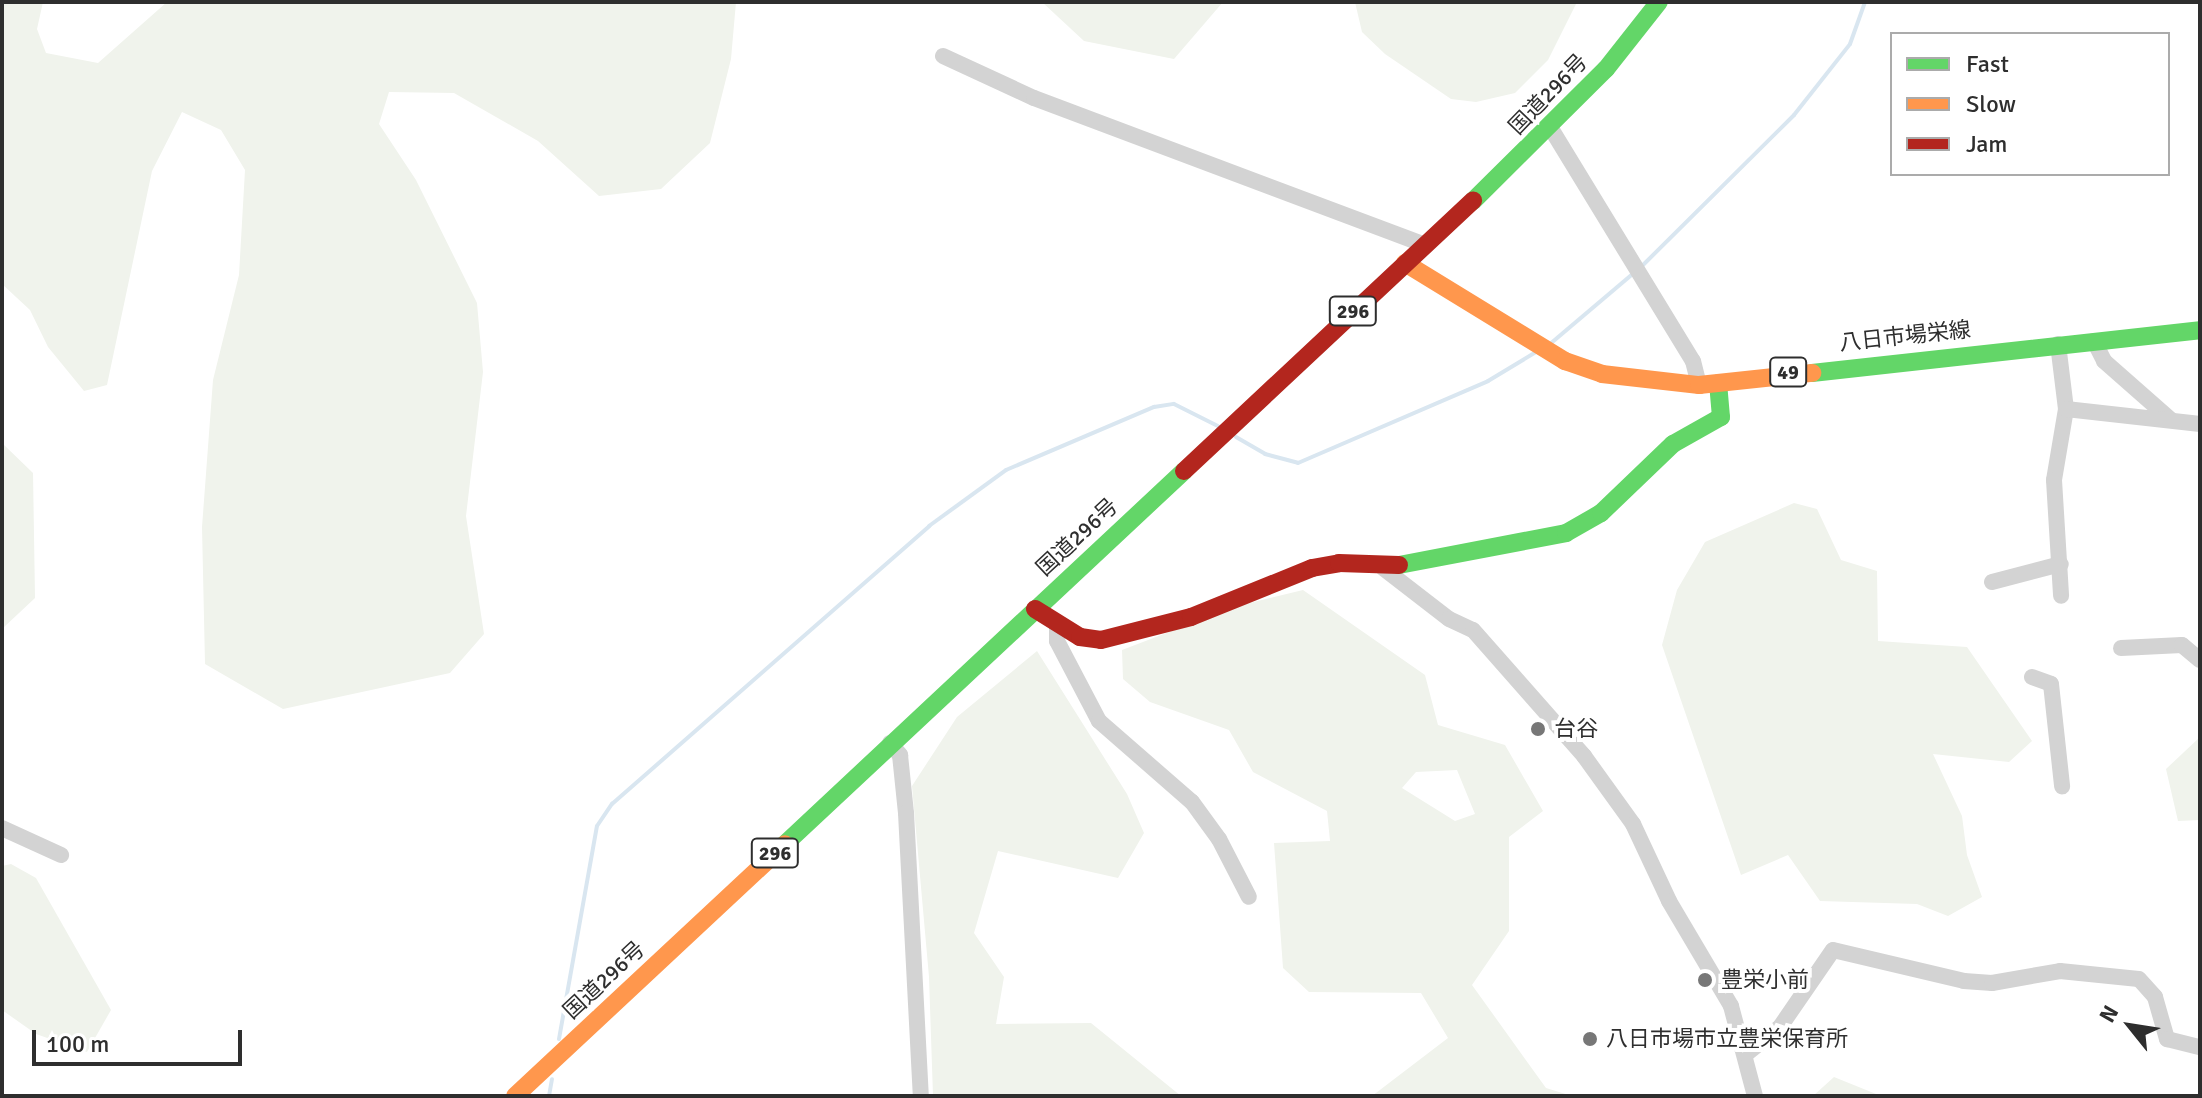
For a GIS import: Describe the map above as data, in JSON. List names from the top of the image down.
{
  "streets": {
    "main road": [
      "国道296号",
      "296",
      "八日市場栄線",
      "49"
    ]
  },
  "crossings": [
    ["国道296号", "八日市場栄線"]
  ],
  "places": ["台谷", "豊栄小前", "八日市場市立豊栄保育所"],
  "legend": ["Fast", "Slow", "Jam"],
  "scale_bar": "100 m",
  "north": "top left"
}
